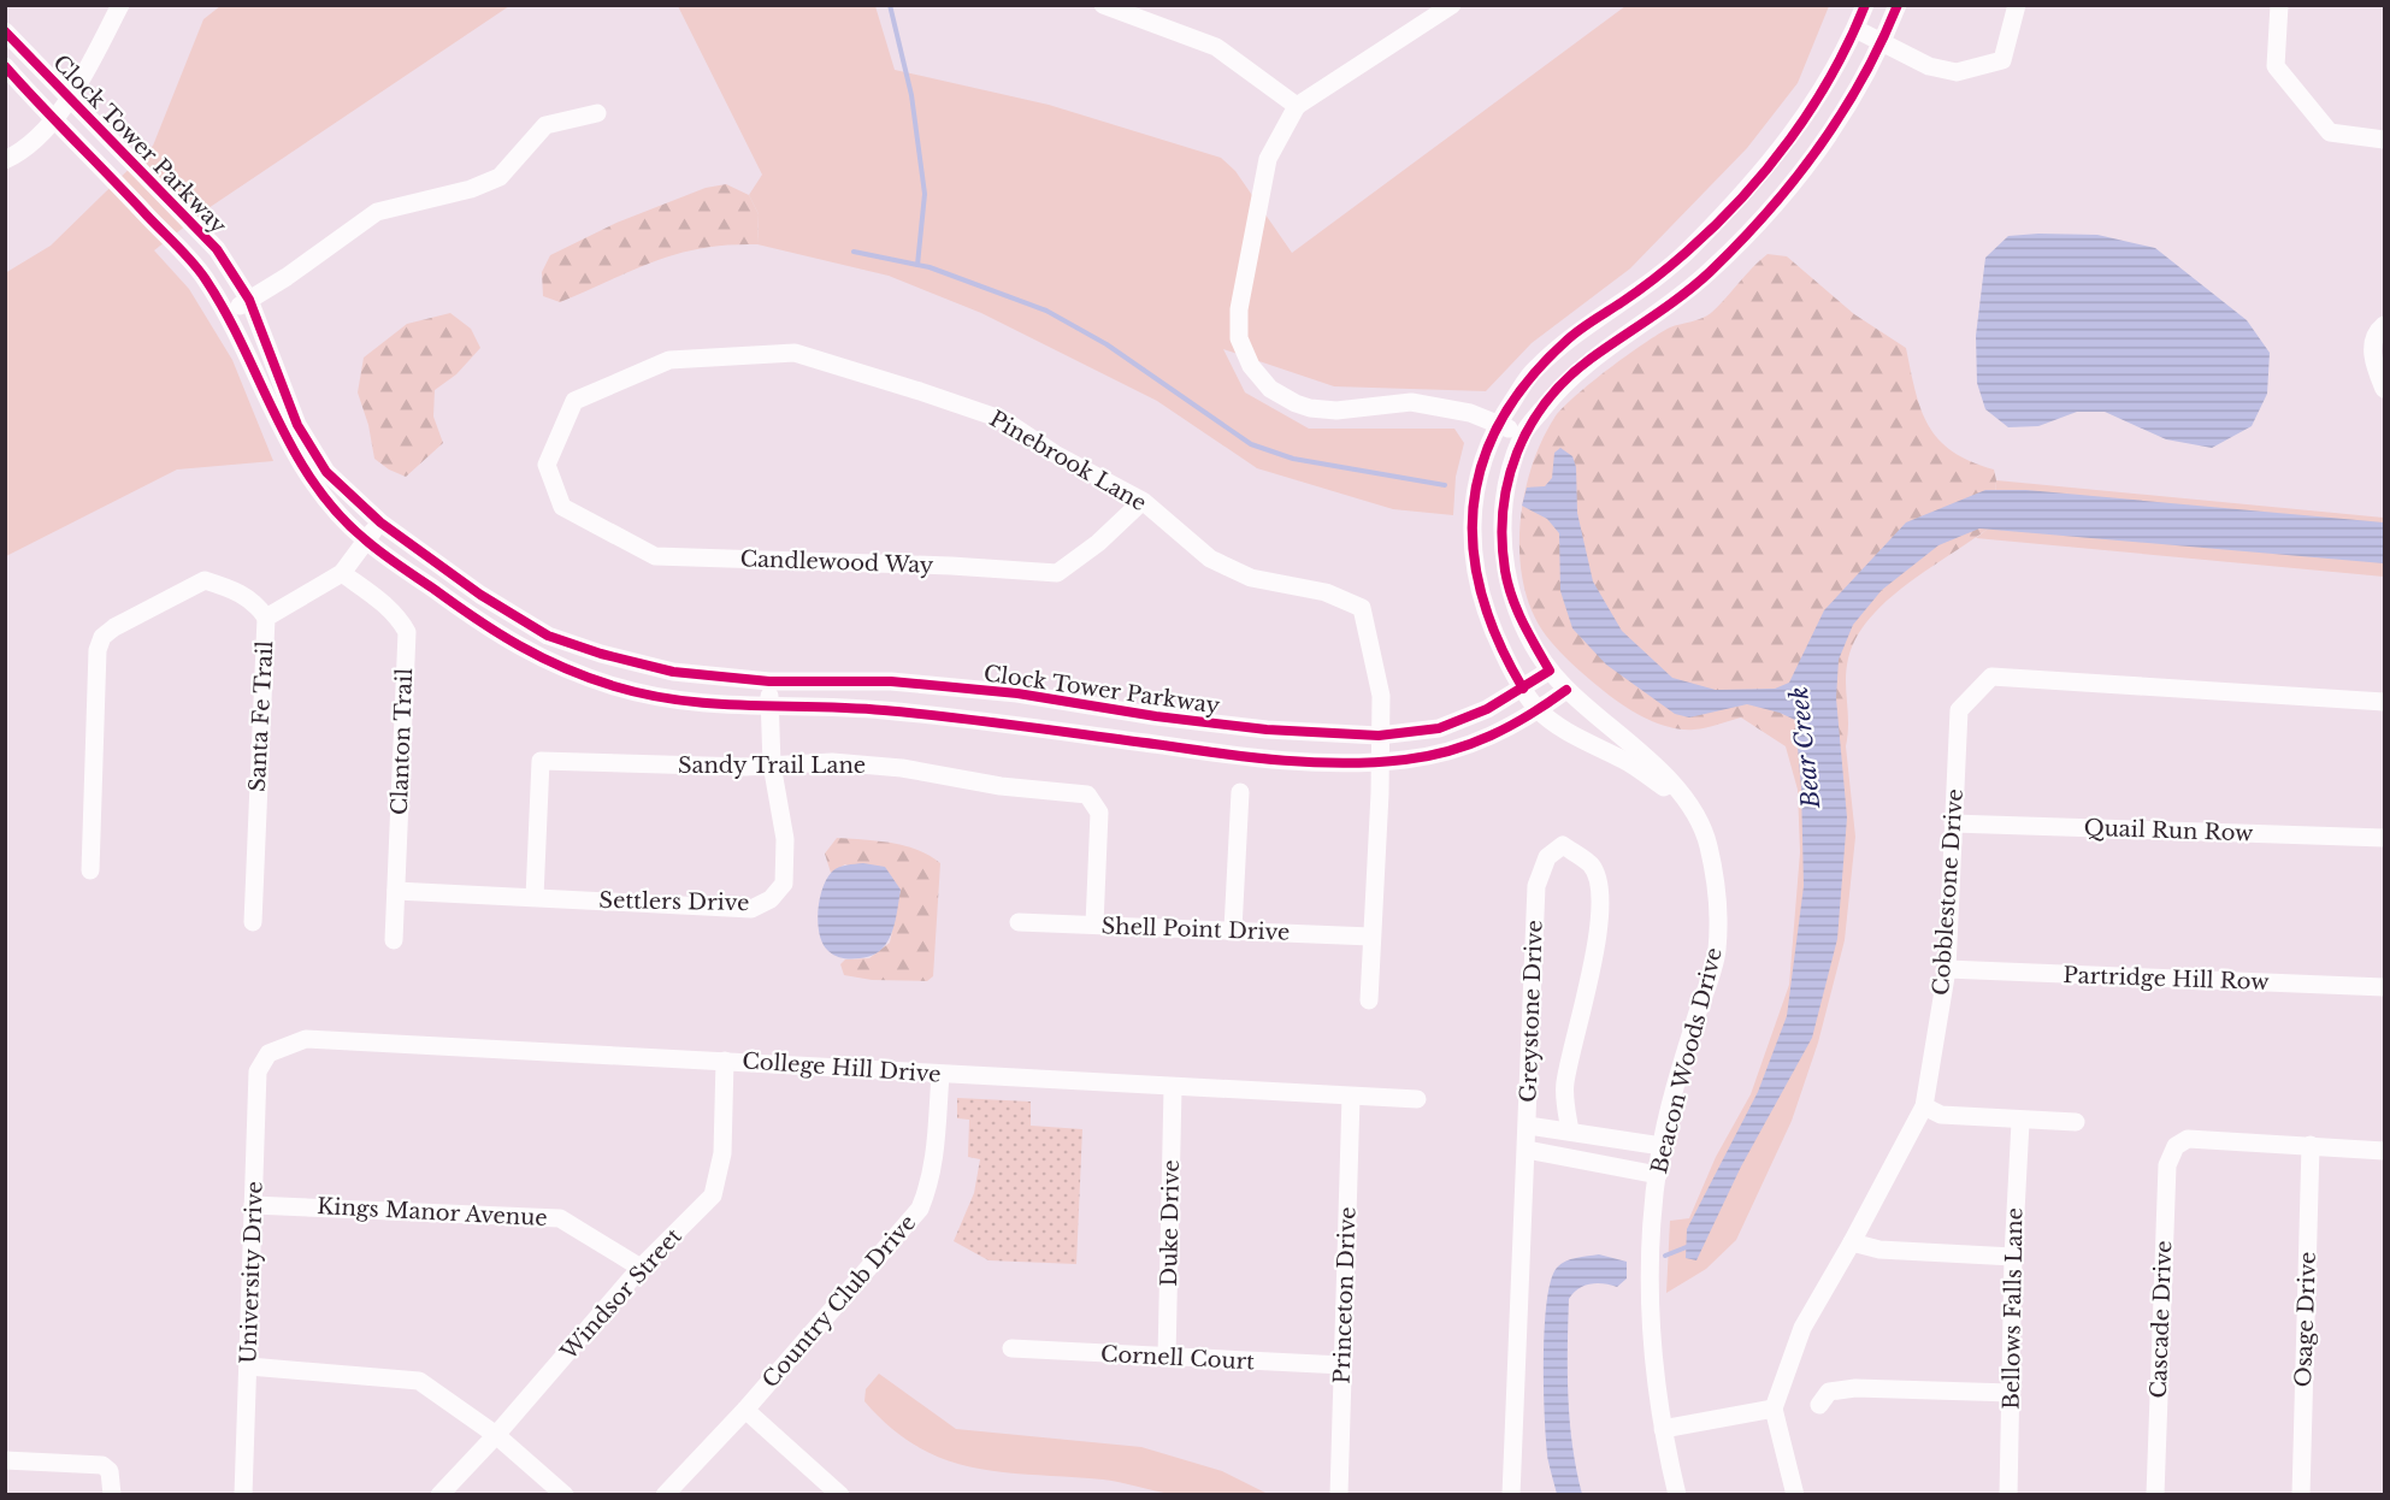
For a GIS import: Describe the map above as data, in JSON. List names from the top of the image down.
{
  "streets": {
    "street": [
      "Clock Tower Parkway",
      "Pinebrook Lane",
      "Candlewood Way",
      "Santa Fe Trail",
      "Clanton Trail",
      "Sandy Trail Lane",
      "Quail Run Row",
      "Cobblestone Drive",
      "Settlers Drive",
      "Shell Point Drive",
      "Partridge Hill Row",
      "Greystone Drive",
      "Beacon Woods Drive",
      "College Hill Drive",
      "Kings Manor Avenue",
      "Duke Drive",
      "University Drive",
      "Windsor Street",
      "Princeton Drive",
      "Country Club Drive",
      "Bellows Falls Lane",
      "Cascade Drive",
      "Osage Drive",
      "Cornell Court"
    ]
  },
  "crossings": [
    ["Clock Tower Parkway", "Pinebrook Lane"],
    ["Clock Tower Parkway", "Santa Fe Trail"],
    ["Clock Tower Parkway", "Settlers Drive"],
    ["Clock Tower Parkway", "Beacon Woods Drive"],
    ["Pinebrook Lane", "Candlewood Way"],
    ["Santa Fe Trail", "Clanton Trail"],
    ["Clanton Trail", "Settlers Drive"],
    ["Sandy Trail Lane", "Settlers Drive"],
    ["Sandy Trail Lane", "Shell Point Drive"],
    ["Quail Run Row", "Cobblestone Drive"],
    ["Cobblestone Drive", "Partridge Hill Row"],
    ["College Hill Drive", "Duke Drive"],
    ["College Hill Drive", "University Drive"],
    ["College Hill Drive", "Windsor Street"],
    ["College Hill Drive", "Princeton Drive"],
    ["College Hill Drive", "Country Club Drive"],
    ["Kings Manor Avenue", "University Drive"],
    ["Kings Manor Avenue", "Windsor Street"],
    ["Duke Drive", "Cornell Court"],
    ["Princeton Drive", "Cornell Court"],
    ["Cascade Drive", "Osage Drive"]
  ],
  "water": ["Bear Creek"]
}
